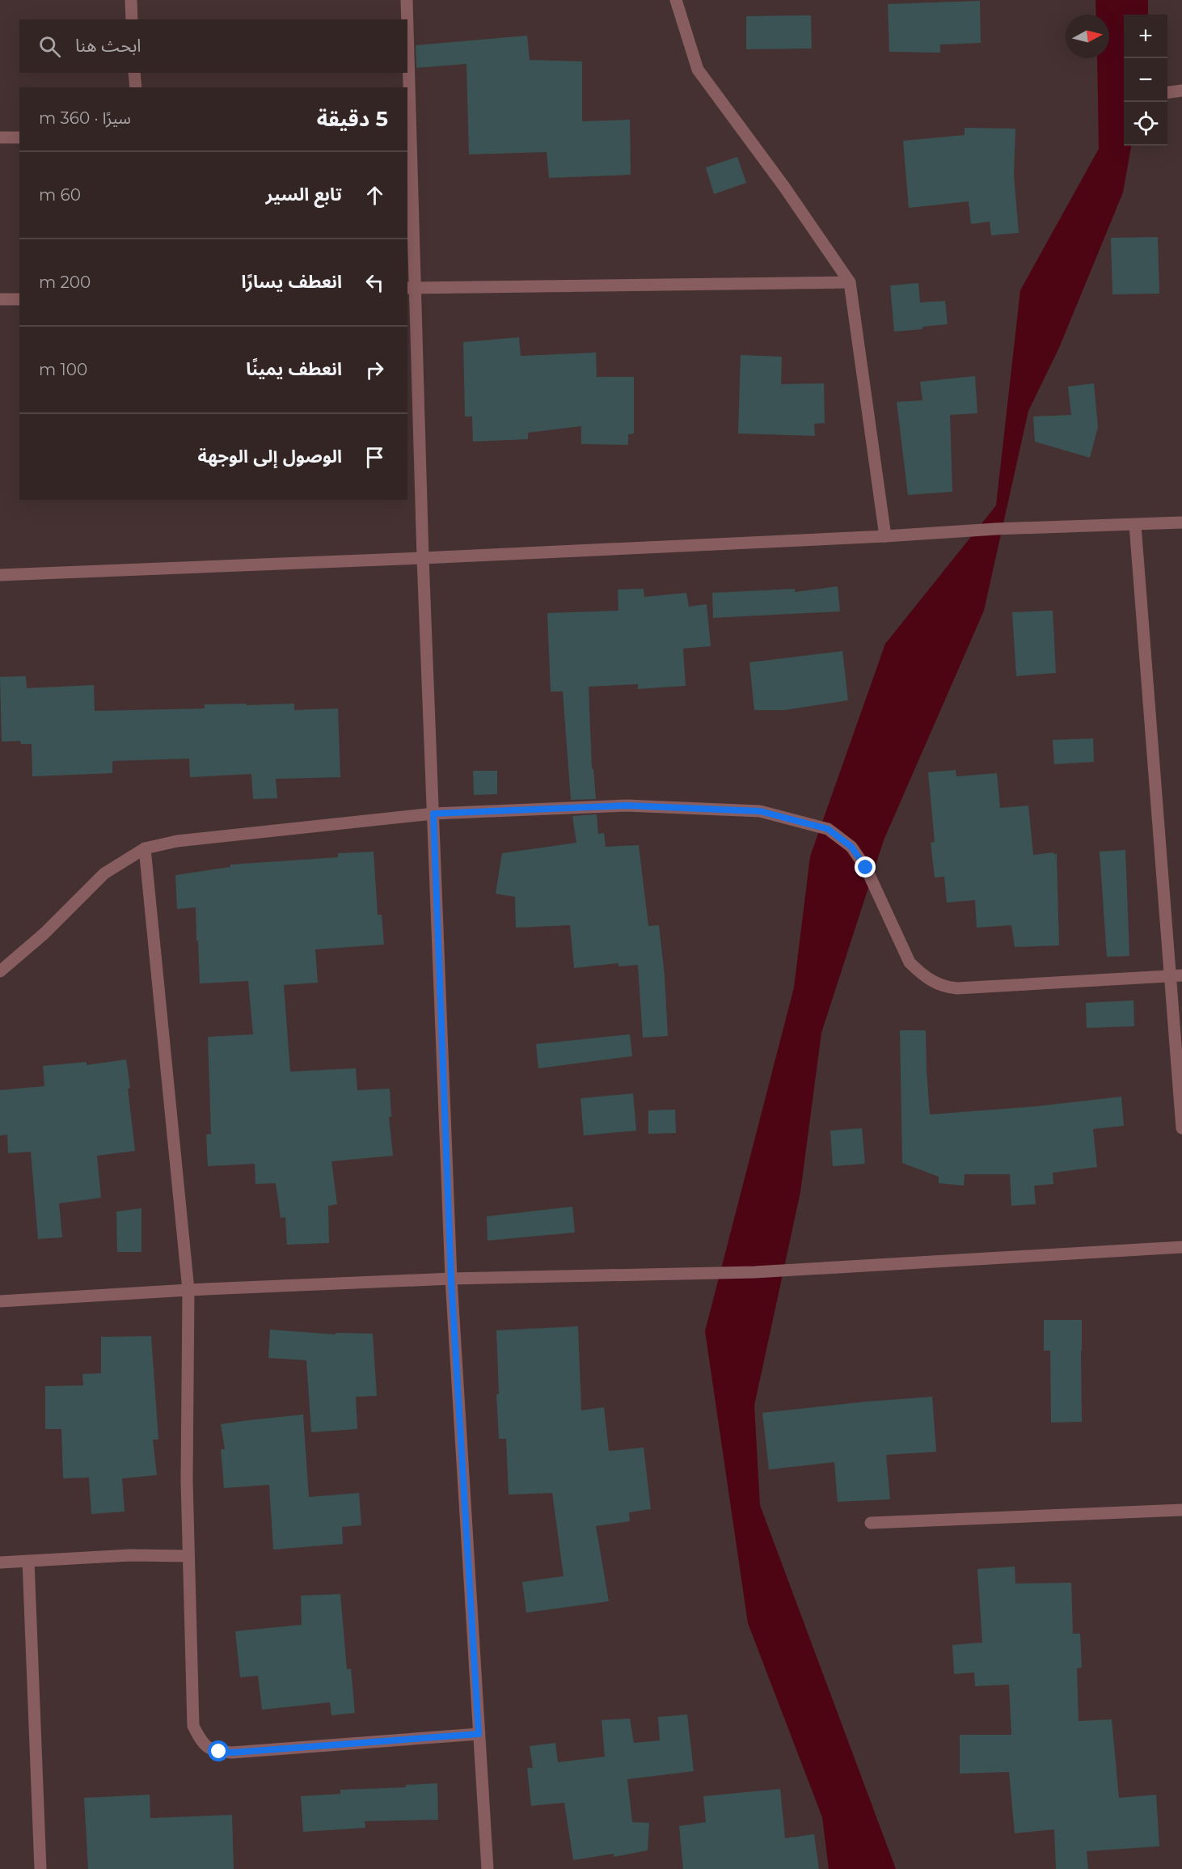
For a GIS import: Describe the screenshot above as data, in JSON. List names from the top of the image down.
{
  "north": "right",
  "page": {
    "map_buttons": ["+", "−"],
    "search": "ابحث هنا",
    "heading": ["5 دقيقة", "سيرًا · 360 m"],
    "list": [
      ["تابع السير", "60 m"],
      ["انعطف يسارًا", "200 m"],
      ["انعطف يمينًا", "100 m"],
      "الوصول إلى الوجهة"
    ]
  }
}
